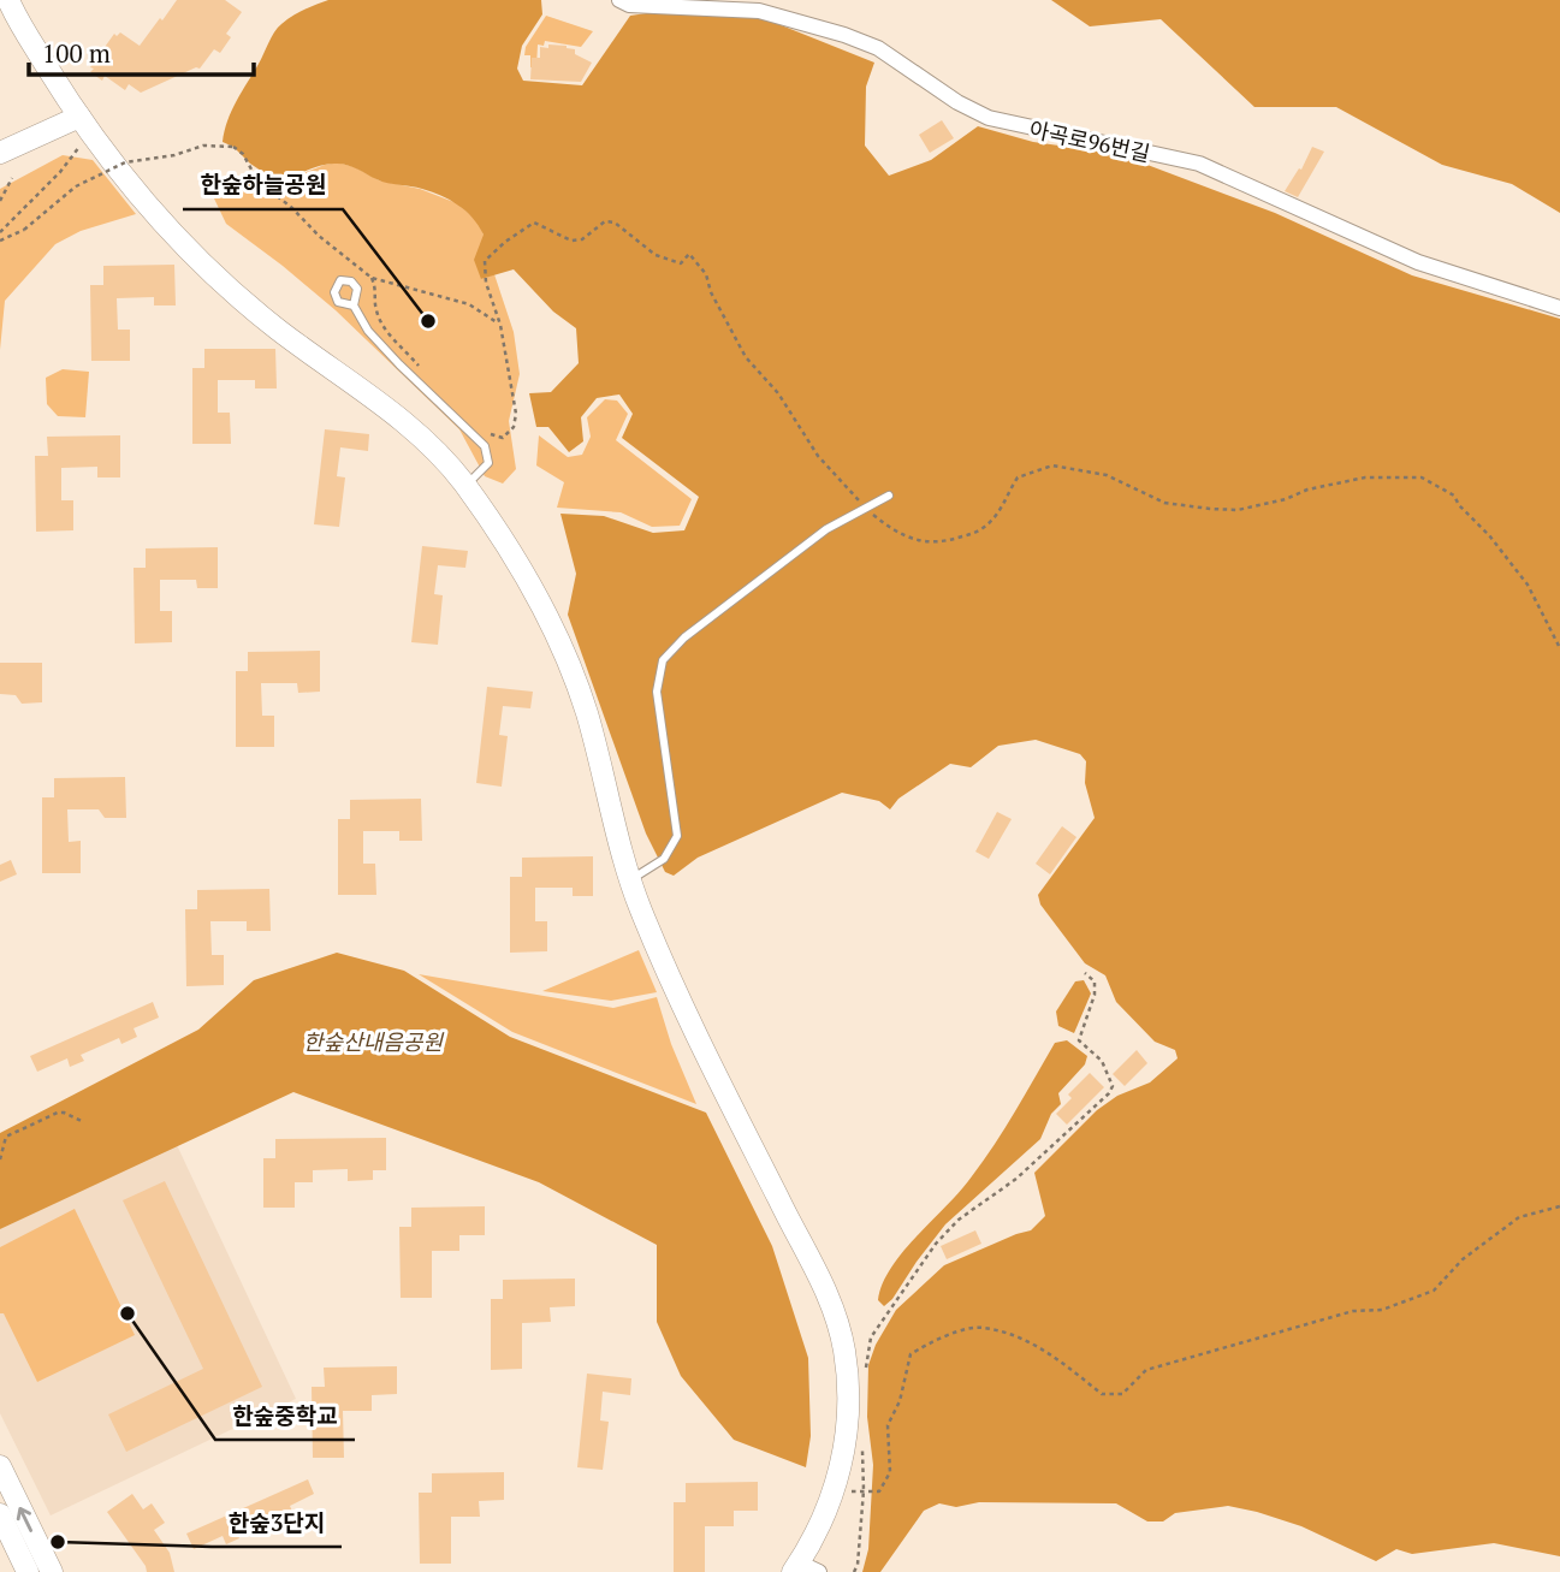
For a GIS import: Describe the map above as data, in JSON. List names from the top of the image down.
{
  "streets": {
    "street": ["아곡로96번길"]
  },
  "parks": ["한숲산내음공원"],
  "places": ["한숲하늘공원", "한숲중학교", "한숲3단지"],
  "scale_bar": "100 m"
}
